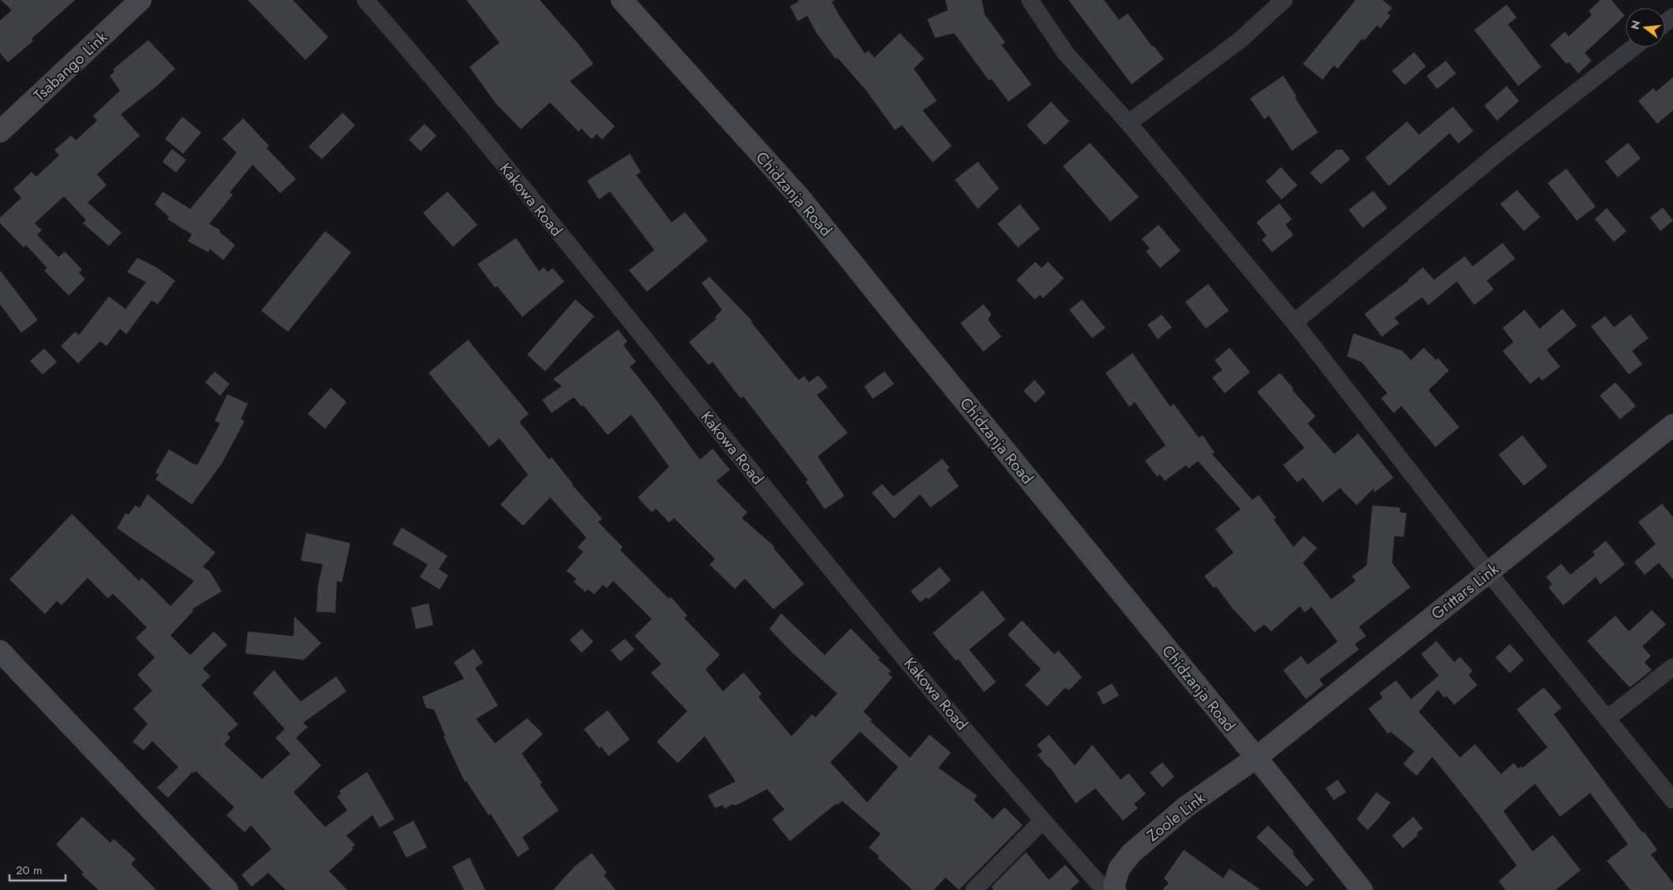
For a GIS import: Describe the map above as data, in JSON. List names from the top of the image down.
{
  "streets": {
    "street": [
      "Tsabango Link",
      "Chidzanja Road",
      "Kakowa Road",
      "Grittars Link",
      "Zoole Link"
    ]
  },
  "crossings": [
    ["Chidzanja Road", "Grittars Link"],
    ["Chidzanja Road", "Zoole Link"],
    ["Grittars Link", "Zoole Link"]
  ],
  "scale_bar": "20 m",
  "north": "left"
}
